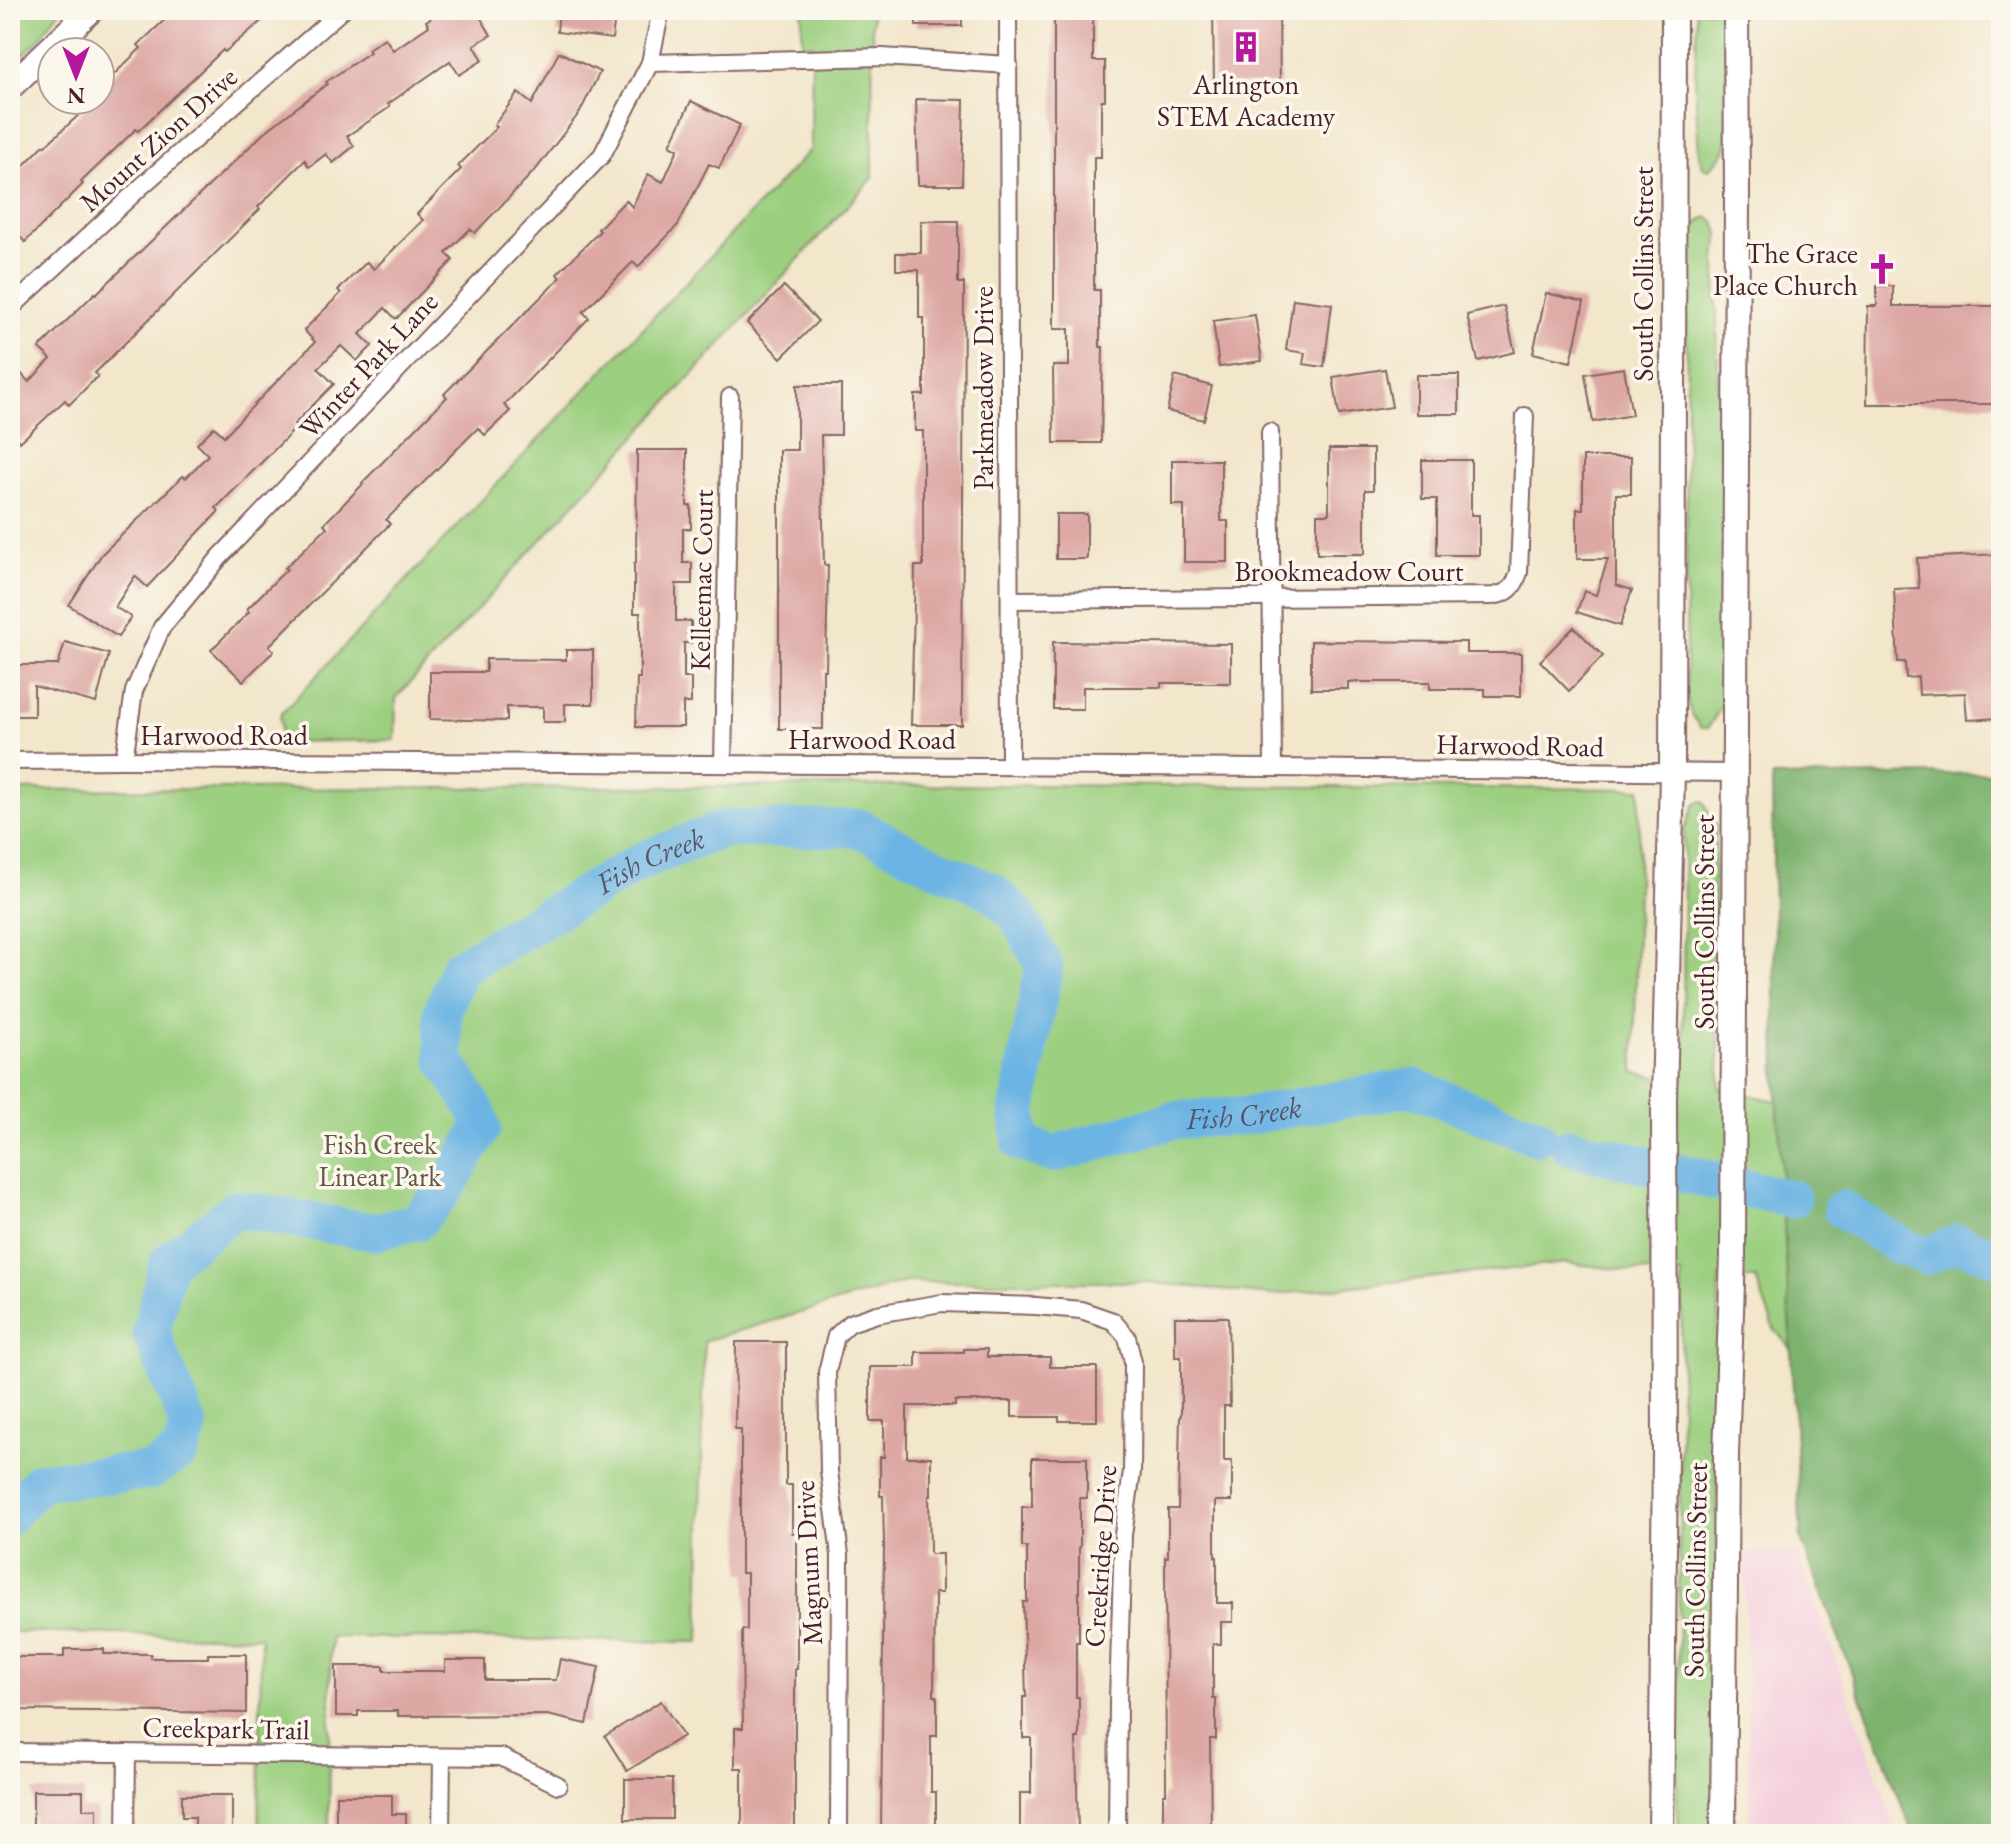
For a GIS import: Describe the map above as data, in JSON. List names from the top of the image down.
{
  "streets": {
    "main road": ["South Collins Street"],
    "street": [
      "Mount Zion Drive",
      "Winter Park Lane",
      "Parkmeadow Drive",
      "Brookmeadow Court",
      "Kelleemac Court",
      "Harwood Road",
      "Creekridge Drive",
      "Magnum Drive",
      "Creekpark Trail"
    ]
  },
  "crossings": [
    ["South Collins Street", "Harwood Road"],
    ["Winter Park Lane", "Harwood Road"],
    ["Parkmeadow Drive", "Brookmeadow Court"],
    ["Parkmeadow Drive", "Harwood Road"],
    ["Kelleemac Court", "Harwood Road"],
    ["Creekridge Drive", "Magnum Drive"]
  ],
  "water": ["Fish Creek"],
  "parks": ["Fish Creek Linear Park"],
  "places": {
    "building": ["Arlington STEM Academy"],
    "church": ["The Grace Place Church"]
  },
  "north": "bottom"
}
